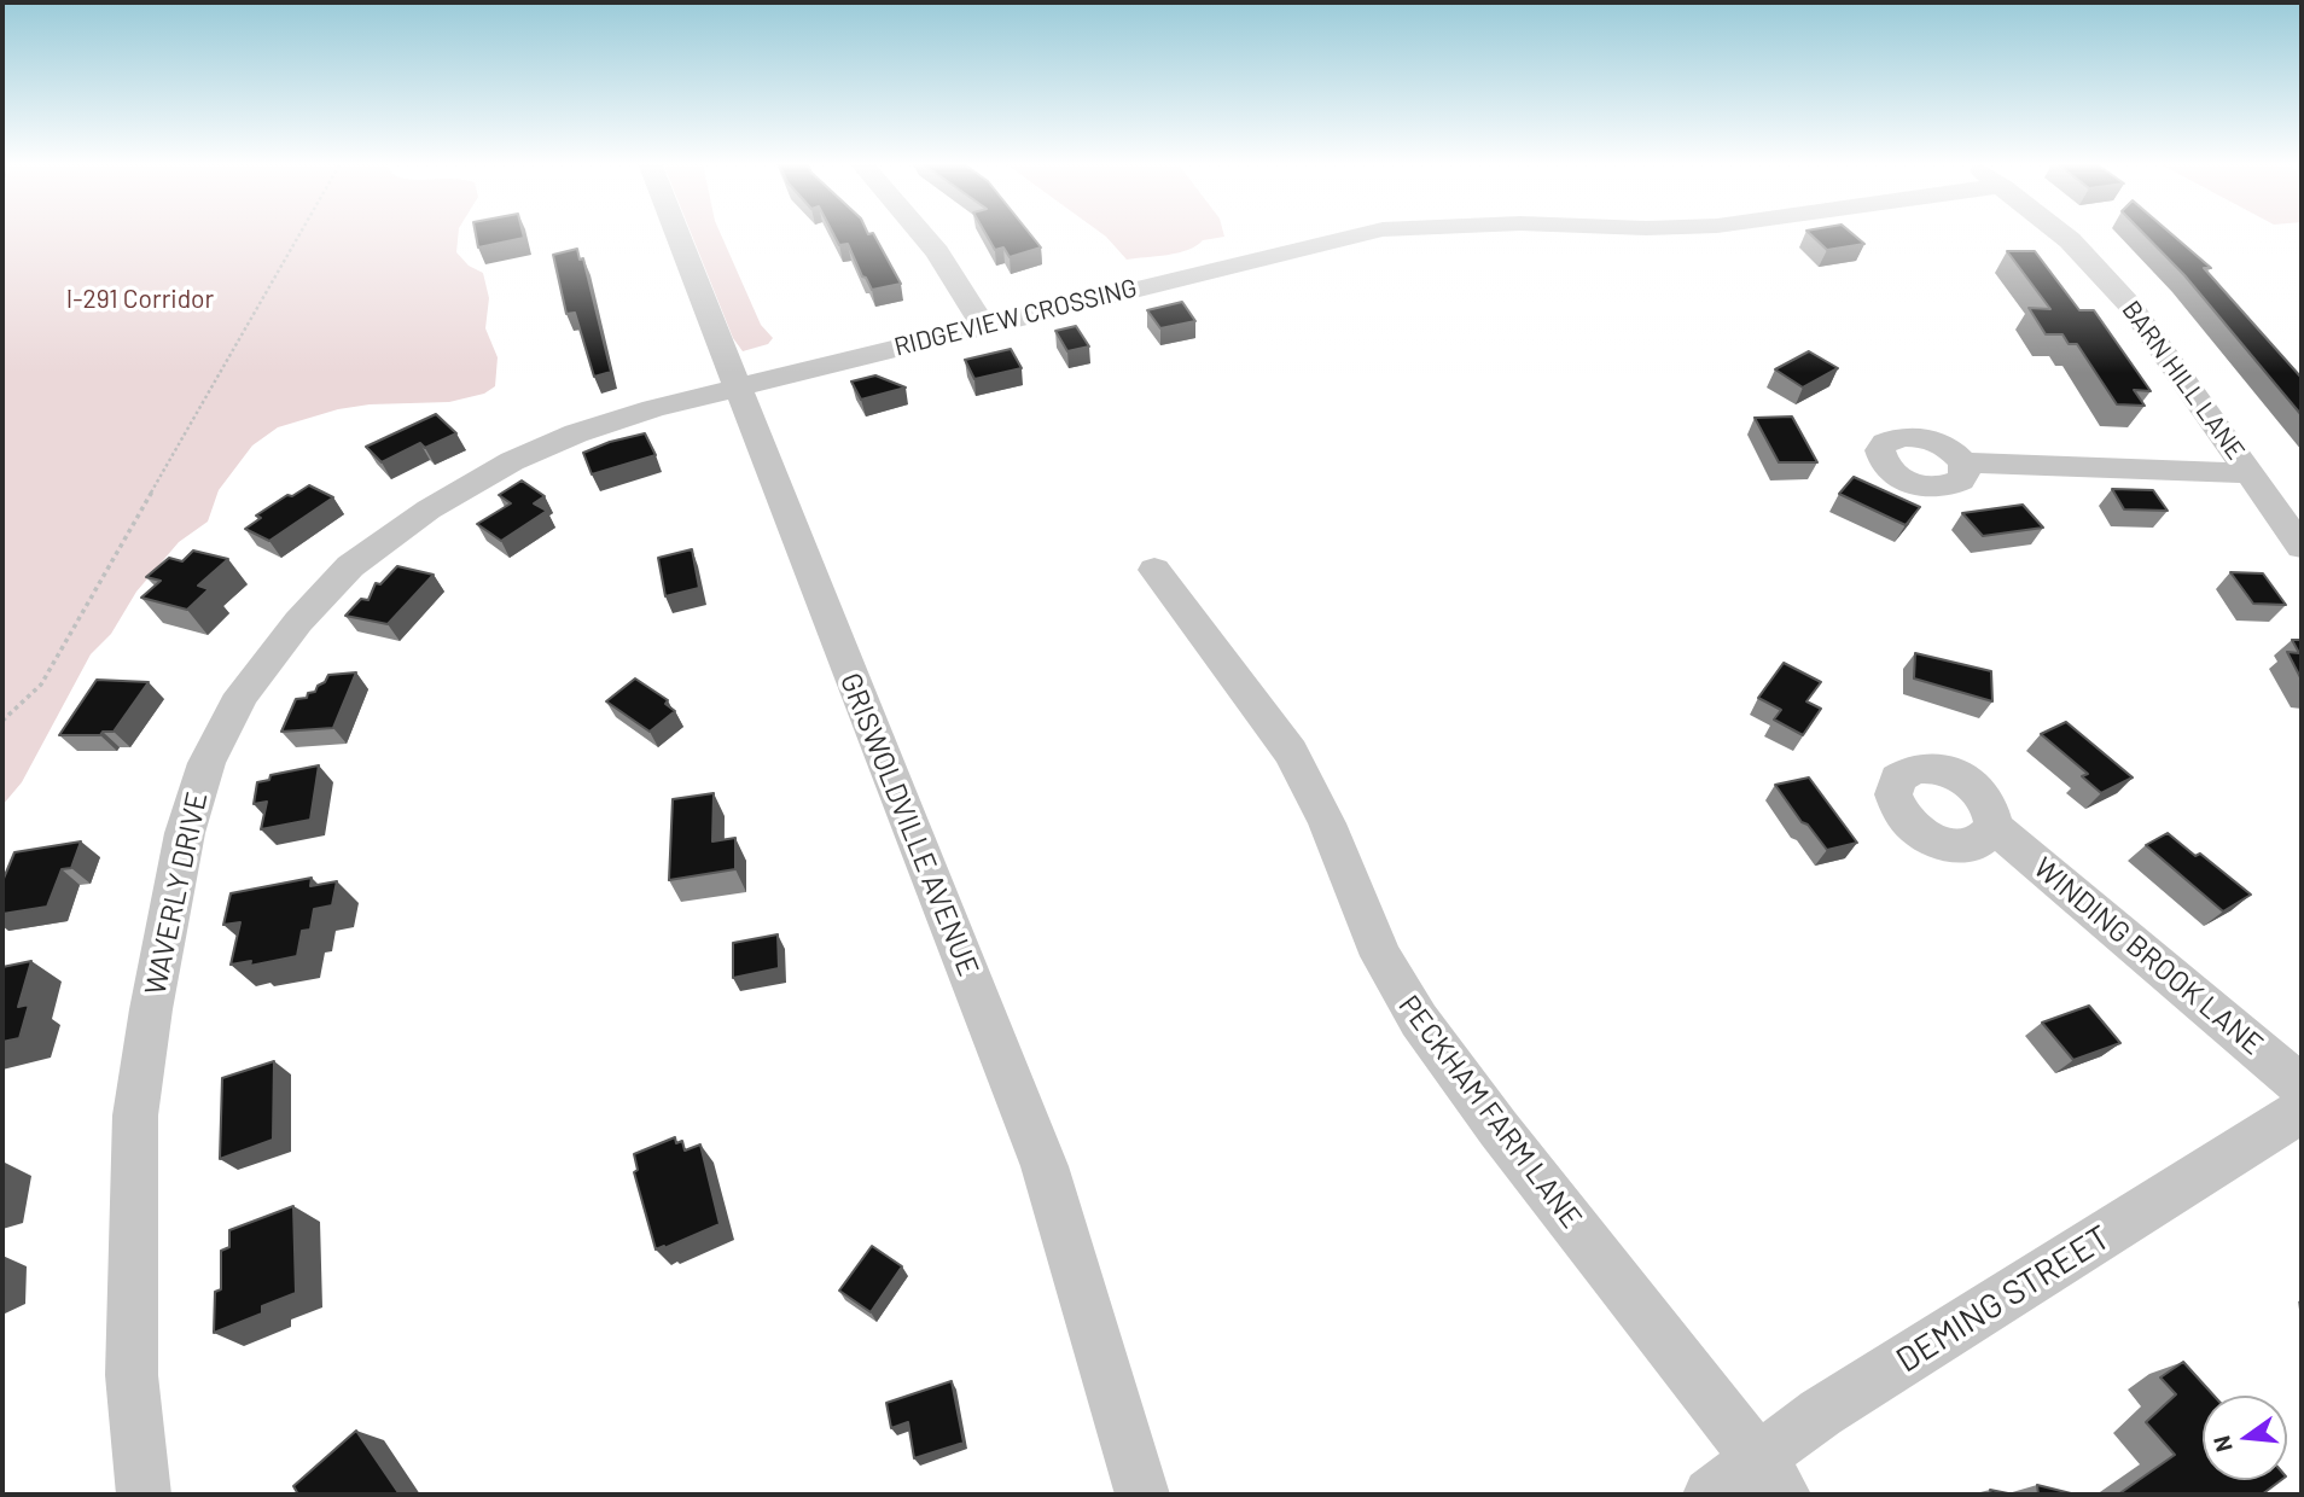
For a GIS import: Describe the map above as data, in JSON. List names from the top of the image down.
{
  "streets": {
    "street": [
      "RIDGEVIEW CROSSING",
      "BARN HILL LANE",
      "GRISWOLDVILLE AVENUE",
      "WAVERLY DRIVE",
      "WINDING BROOK LANE",
      "PECKHAM FARM LANE",
      "DEMING STREET"
    ]
  },
  "crossings": [
    ["RIDGEVIEW CROSSING", "GRISWOLDVILLE AVENUE"],
    ["RIDGEVIEW CROSSING", "WAVERLY DRIVE"],
    ["GRISWOLDVILLE AVENUE", "WAVERLY DRIVE"],
    ["PECKHAM FARM LANE", "DEMING STREET"]
  ],
  "parks": ["I-291 Corridor"],
  "north": "left"
}
